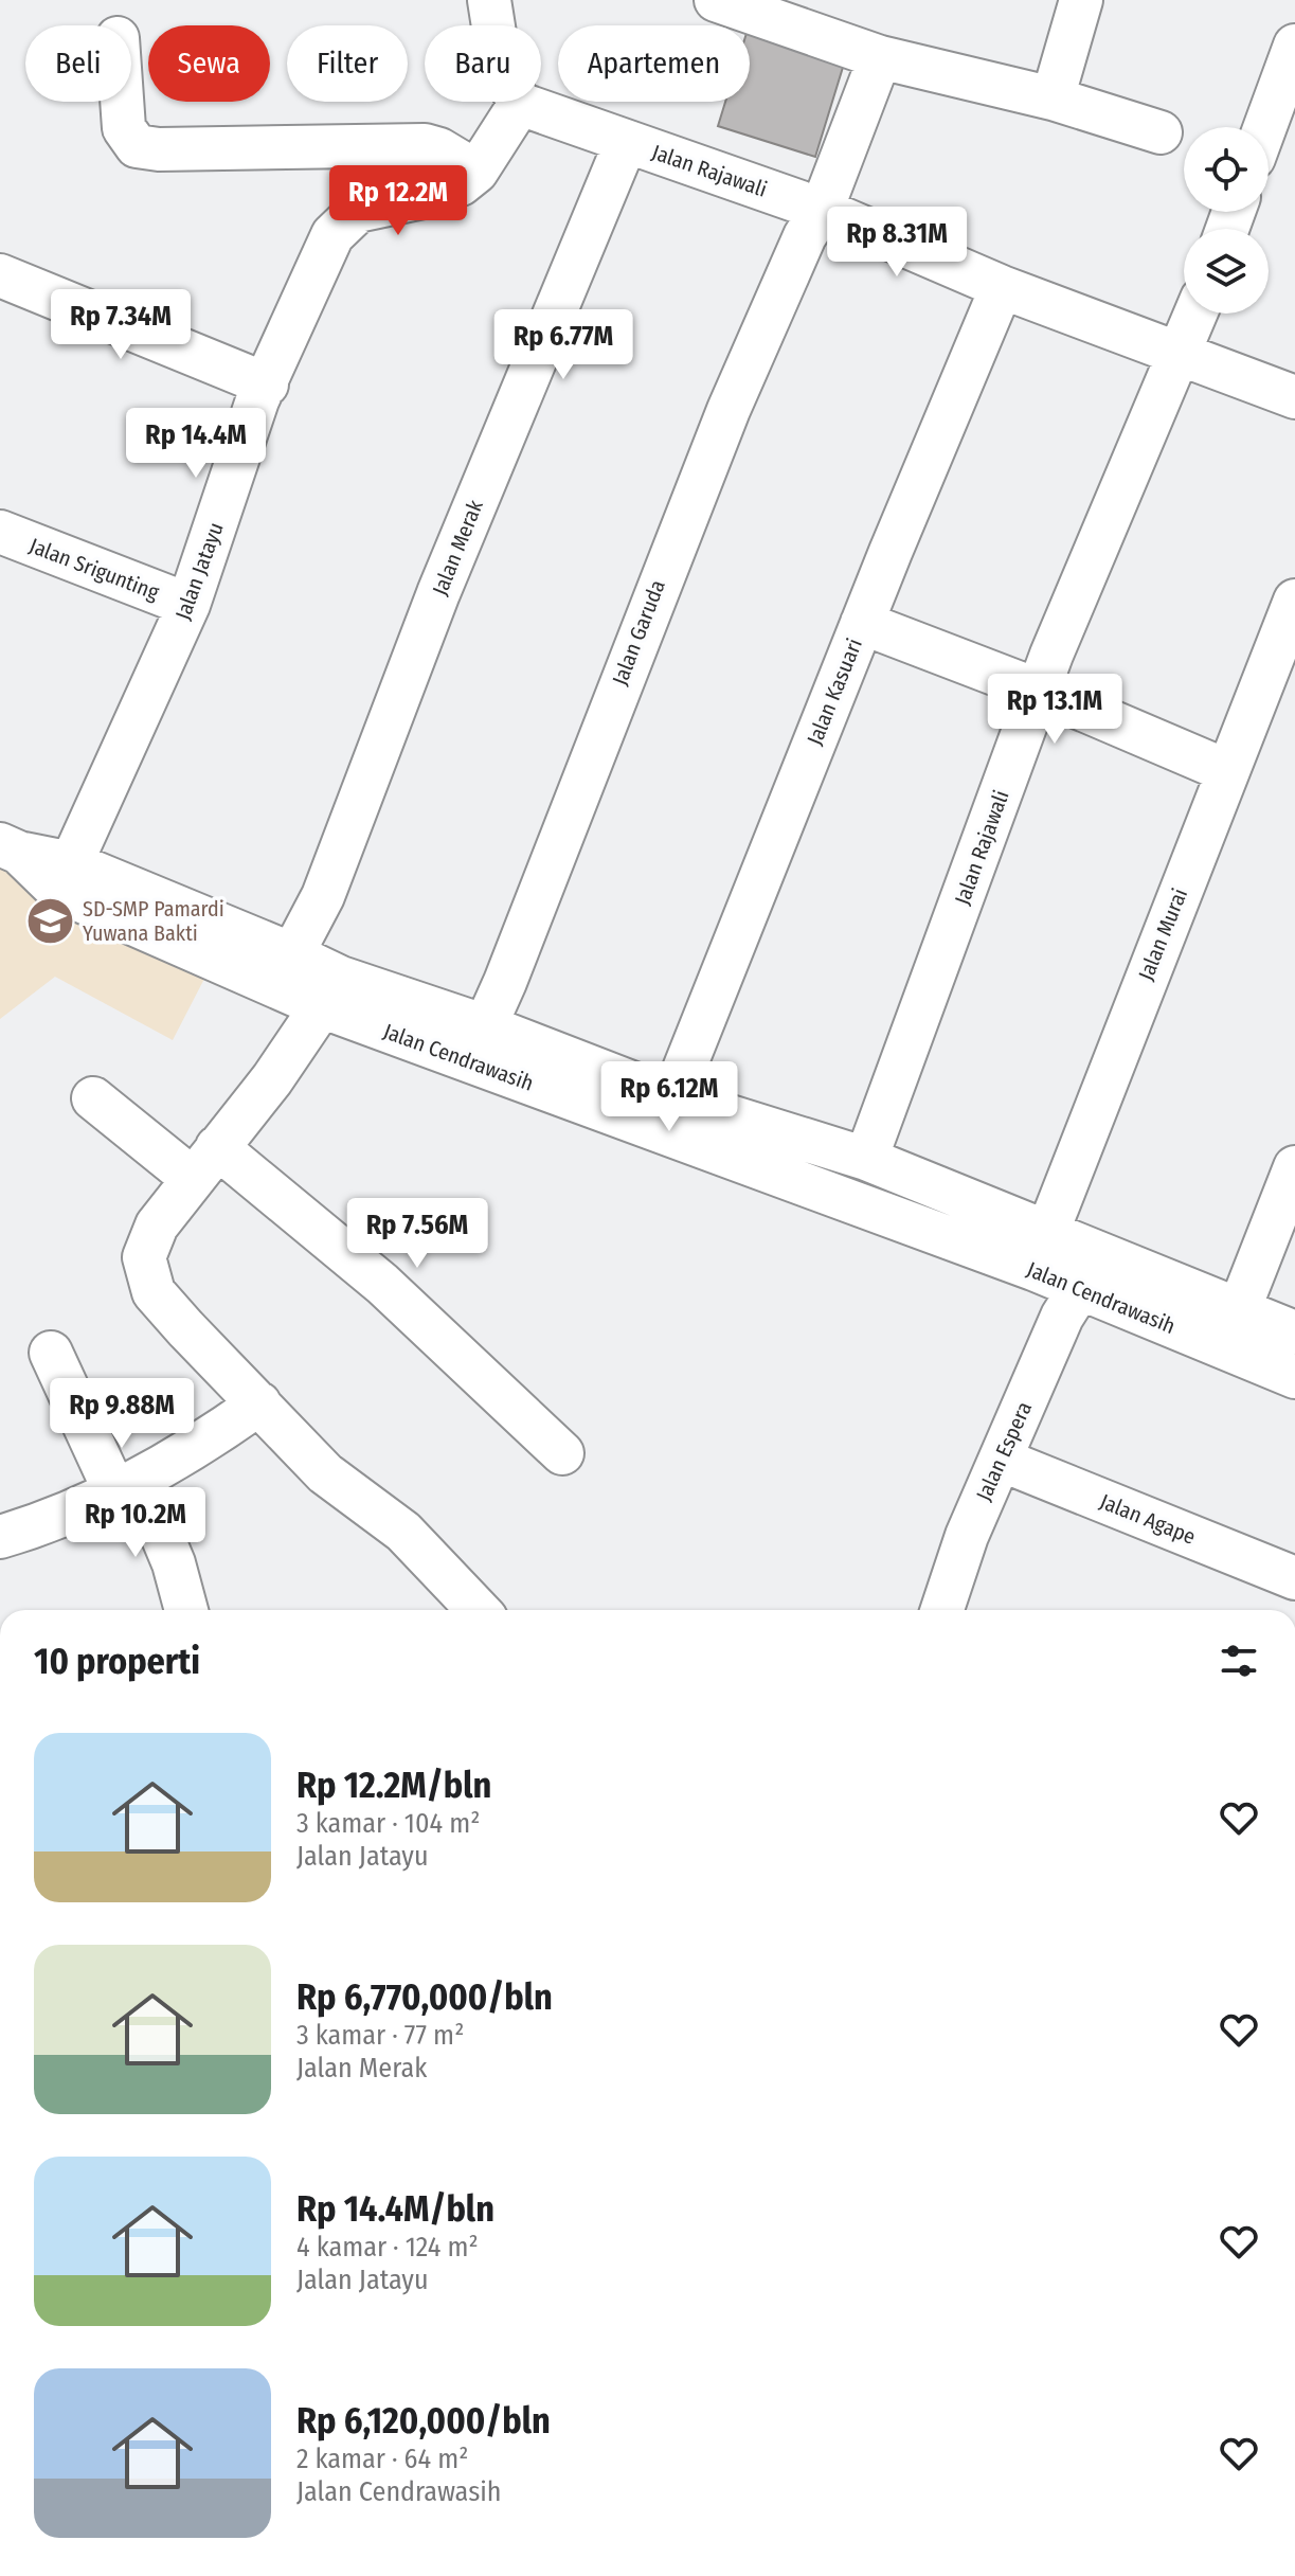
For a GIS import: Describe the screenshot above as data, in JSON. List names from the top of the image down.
{
  "streets": {
    "street": [
      "Jalan Rajawali",
      "Jalan Merak",
      "Jalan Srigunting",
      "Jalan Jatayu",
      "Jalan Garuda",
      "Jalan Kasuari",
      "Jalan Murai",
      "Jalan Cendrawasih",
      "Jalan Espera",
      "Jalan Agape"
    ]
  },
  "crossings": [
    ["Jalan Rajawali", "Jalan Merak"],
    ["Jalan Rajawali", "Jalan Jatayu"],
    ["Jalan Rajawali", "Jalan Garuda"],
    ["Jalan Rajawali", "Jalan Kasuari"],
    ["Jalan Rajawali", "Jalan Cendrawasih"],
    ["Jalan Merak", "Jalan Cendrawasih"],
    ["Jalan Srigunting", "Jalan Jatayu"],
    ["Jalan Jatayu", "Jalan Cendrawasih"],
    ["Jalan Garuda", "Jalan Cendrawasih"],
    ["Jalan Kasuari", "Jalan Cendrawasih"],
    ["Jalan Murai", "Jalan Cendrawasih"],
    ["Jalan Cendrawasih", "Jalan Espera"],
    ["Jalan Espera", "Jalan Agape"]
  ],
  "places": {
    "school or university": ["SD-SMP Pamardi Yuwana Bakti"]
  },
  "page": {
    "chip": [
      "Beli",
      "Sewa",
      "Filter",
      "Baru",
      "Apartemen"
    ],
    "price": [
      "Rp 12.2M",
      "Rp 8.31M",
      "Rp 7.34M",
      "Rp 6.77M",
      "Rp 14.4M",
      "Rp 13.1M",
      "Rp 6.12M",
      "Rp 7.56M",
      "Rp 9.88M",
      "Rp 10.2M"
    ],
    "heading": "10 properti",
    "list": [
      {
        "name": "Rp 12.2M/bln",
        "note": "3 kamar · 104 m² · Jalan Jatayu"
      },
      {
        "name": "Rp 6,770,000/bln",
        "note": "3 kamar · 77 m² · Jalan Merak"
      },
      {
        "name": "Rp 14.4M/bln",
        "note": "4 kamar · 124 m² · Jalan Jatayu"
      },
      {
        "name": "Rp 6,120,000/bln",
        "note": "2 kamar · 64 m² · Jalan Cendrawasih"
      }
    ]
  }
}
